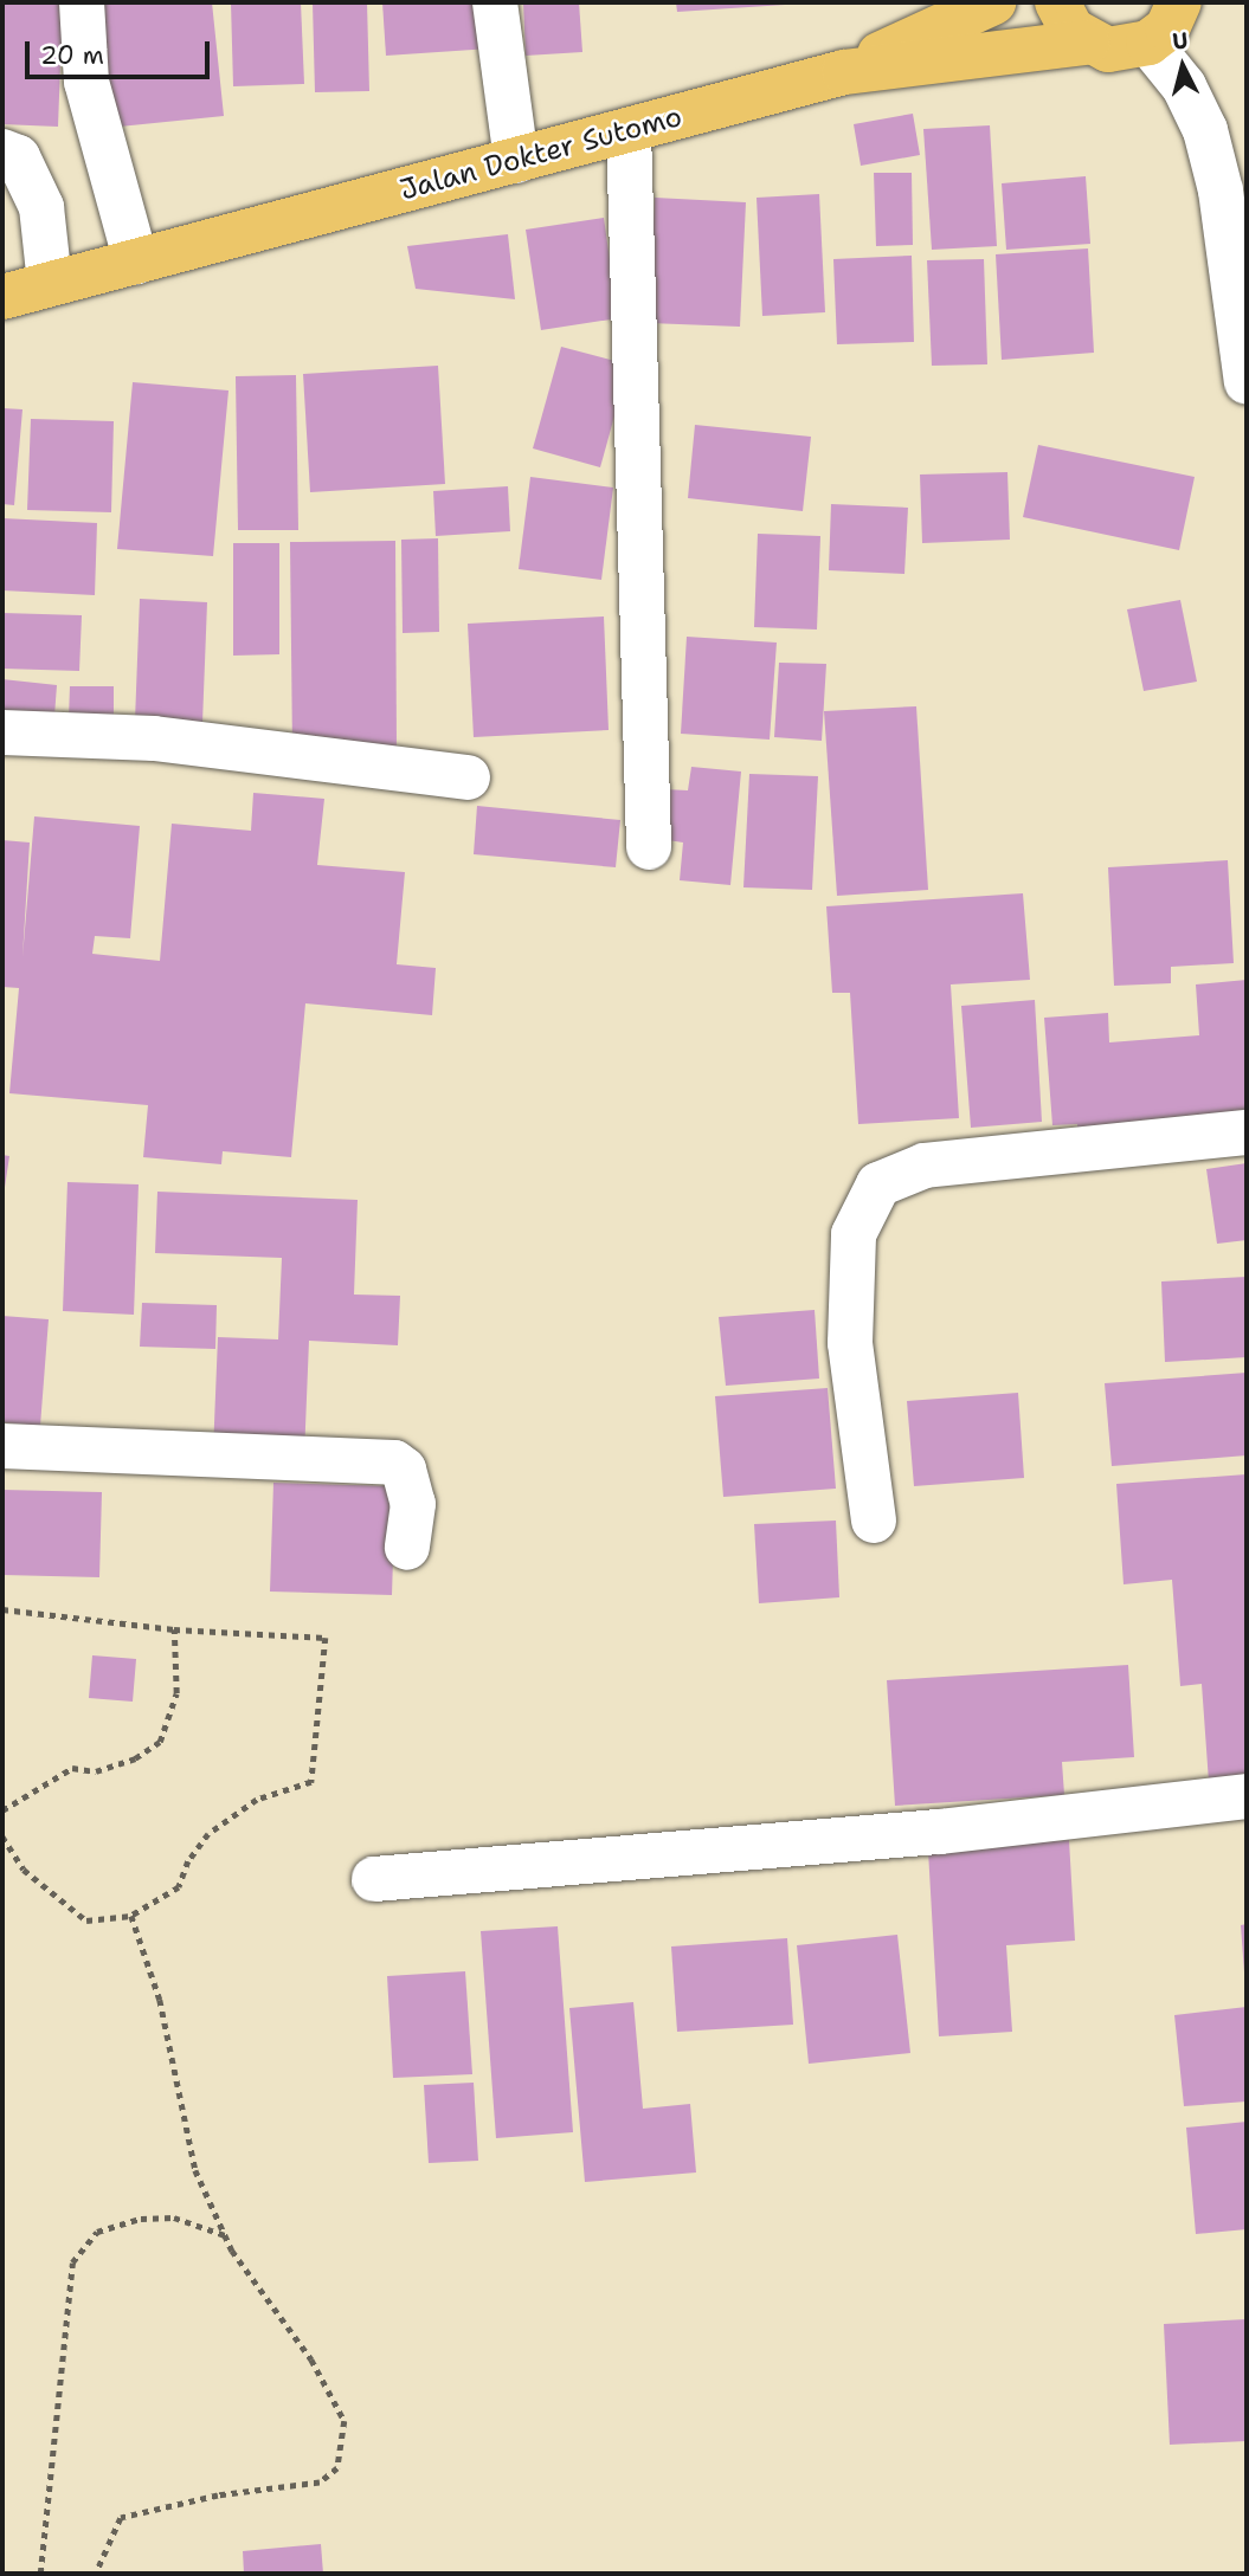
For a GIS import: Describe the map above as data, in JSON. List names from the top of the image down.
{
  "streets": {
    "main road": ["Jalan Dokter Sutomo"]
  },
  "scale_bar": "20 m",
  "north": "top"
}
